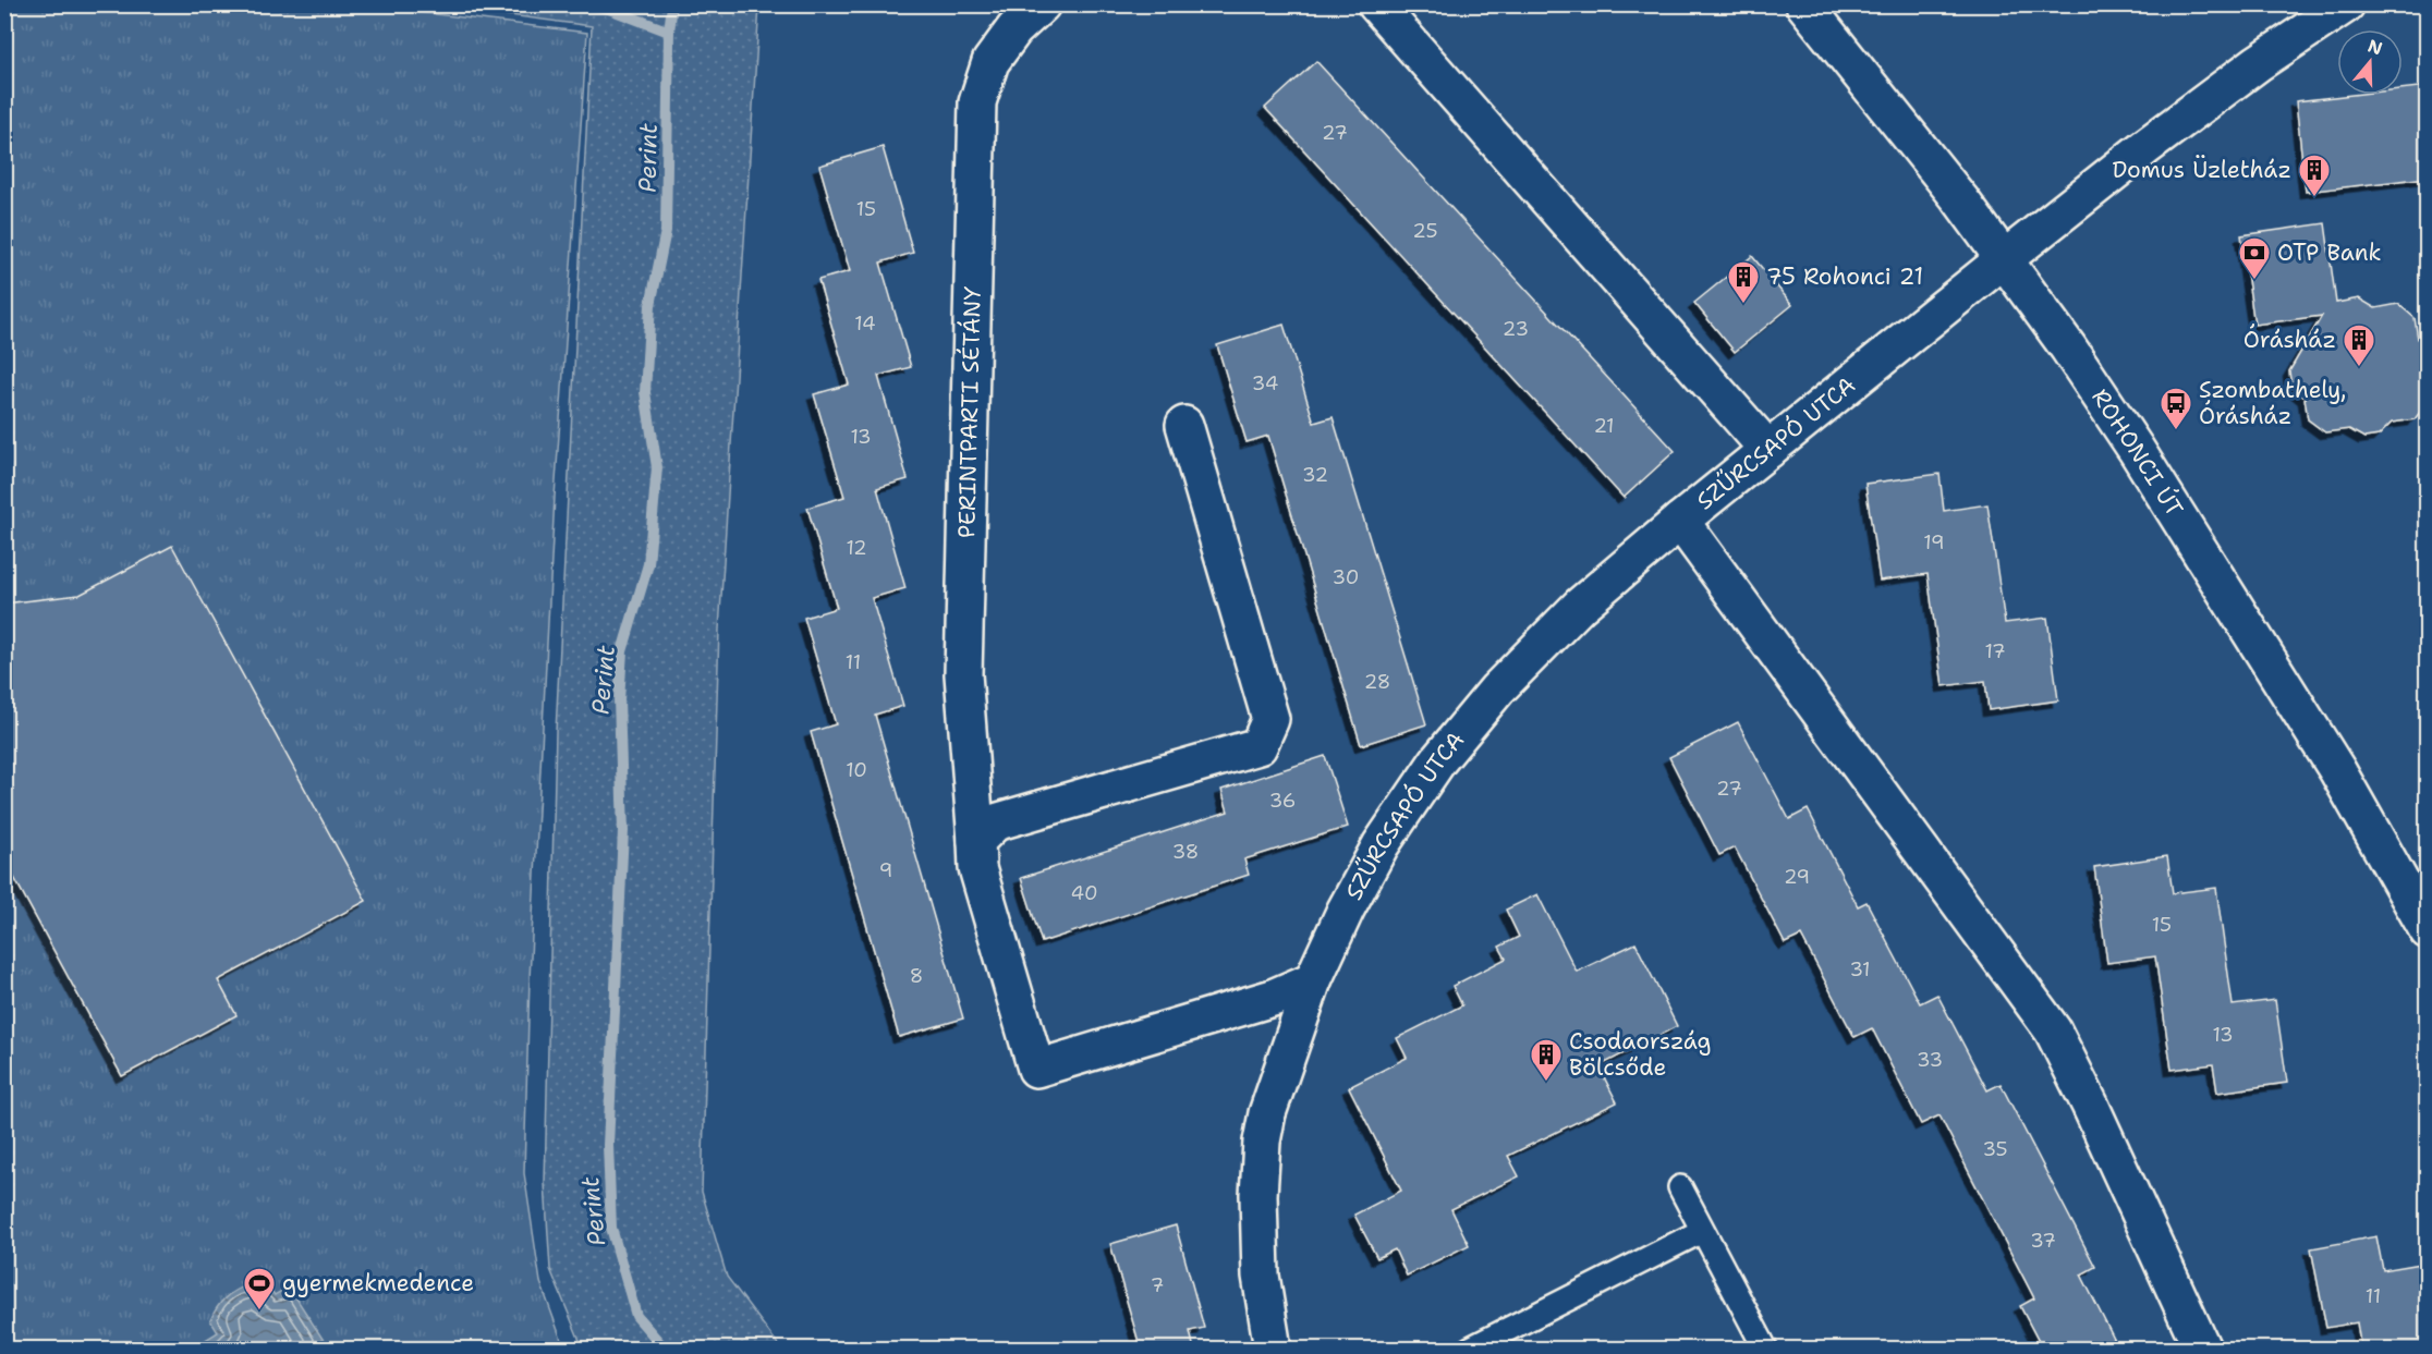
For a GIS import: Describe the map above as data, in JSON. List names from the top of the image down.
{
  "streets": {
    "street": ["PERINTPARTI SÉTÁNY", "SZŰRCSAPÓ UTCA", "ROHONCI ÚT"]
  },
  "crossings": [
    ["SZŰRCSAPÓ UTCA", "ROHONCI ÚT"]
  ],
  "water": ["Perint"],
  "places": {
    "building": [
      "Domus Üzletház",
      "75 Rohonci 21",
      "Órásház",
      "Csodaország Bölcsőde"
    ],
    "bank": ["OTP Bank"],
    "bus stop": ["Szombathely, Órásház"],
    "sports": ["gyermekmedence"]
  },
  "house_numbers": [
    "27",
    "15",
    "25",
    "14",
    "23",
    "34",
    "21",
    "13",
    "32",
    "19",
    "12",
    "30",
    "17",
    "11",
    "28",
    "10",
    "27",
    "36",
    "38",
    "9",
    "29",
    "40",
    "15",
    "31",
    "8",
    "13",
    "33",
    "35",
    "37",
    "7",
    "11"
  ],
  "north": "top"
}
